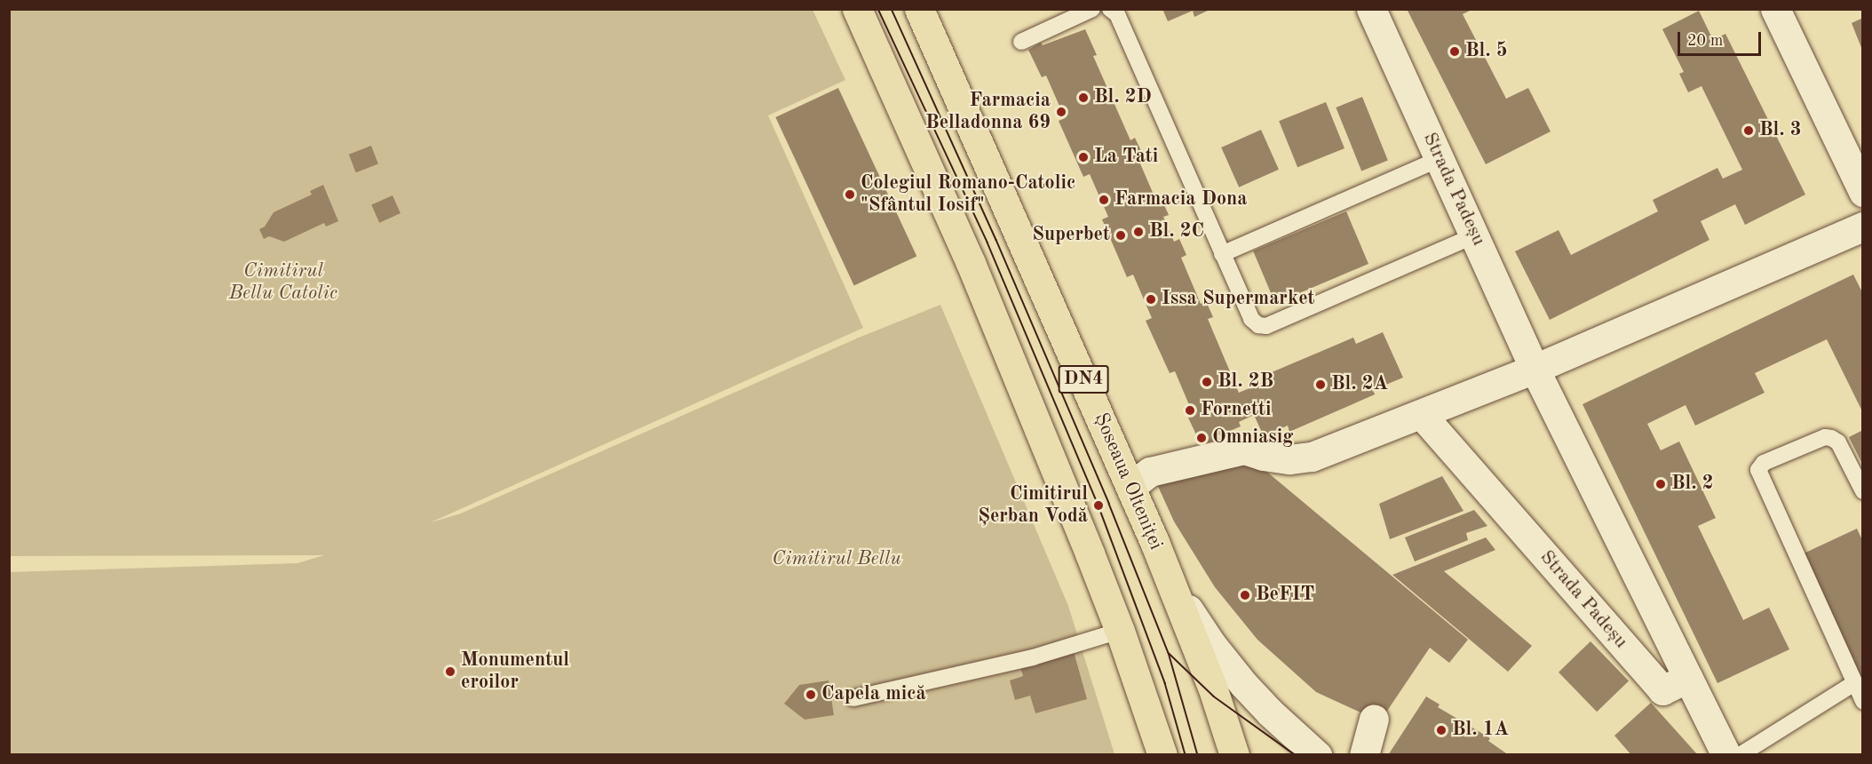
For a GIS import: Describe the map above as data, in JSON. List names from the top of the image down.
{
  "streets": {
    "main road": ["DN4", "Șoseaua Olteniței"],
    "street": ["Strada Padeșu"]
  },
  "parks": ["Cimitirul Bellu Catolic", "Cimitirul Bellu"],
  "places": [
    "Bl. 5",
    "Bl. 2D",
    "Farmacia Belladonna 69",
    "Bl. 3",
    "La Tati",
    "Colegiul Romano-Catolic \"Sfântul Iosif\"",
    "Farmacia Dona",
    "Bl. 2C",
    "Superbet",
    "Issa Supermarket",
    "Bl. 2B",
    "Bl. 2A",
    "Fornetti",
    "Omniasig",
    "Bl. 2",
    "Cimitirul Șerban Vodă",
    "BeFIT",
    "Monumentul eroilor",
    "Capela mică",
    "Bl. 1A"
  ],
  "scale_bar": "20 m"
}
